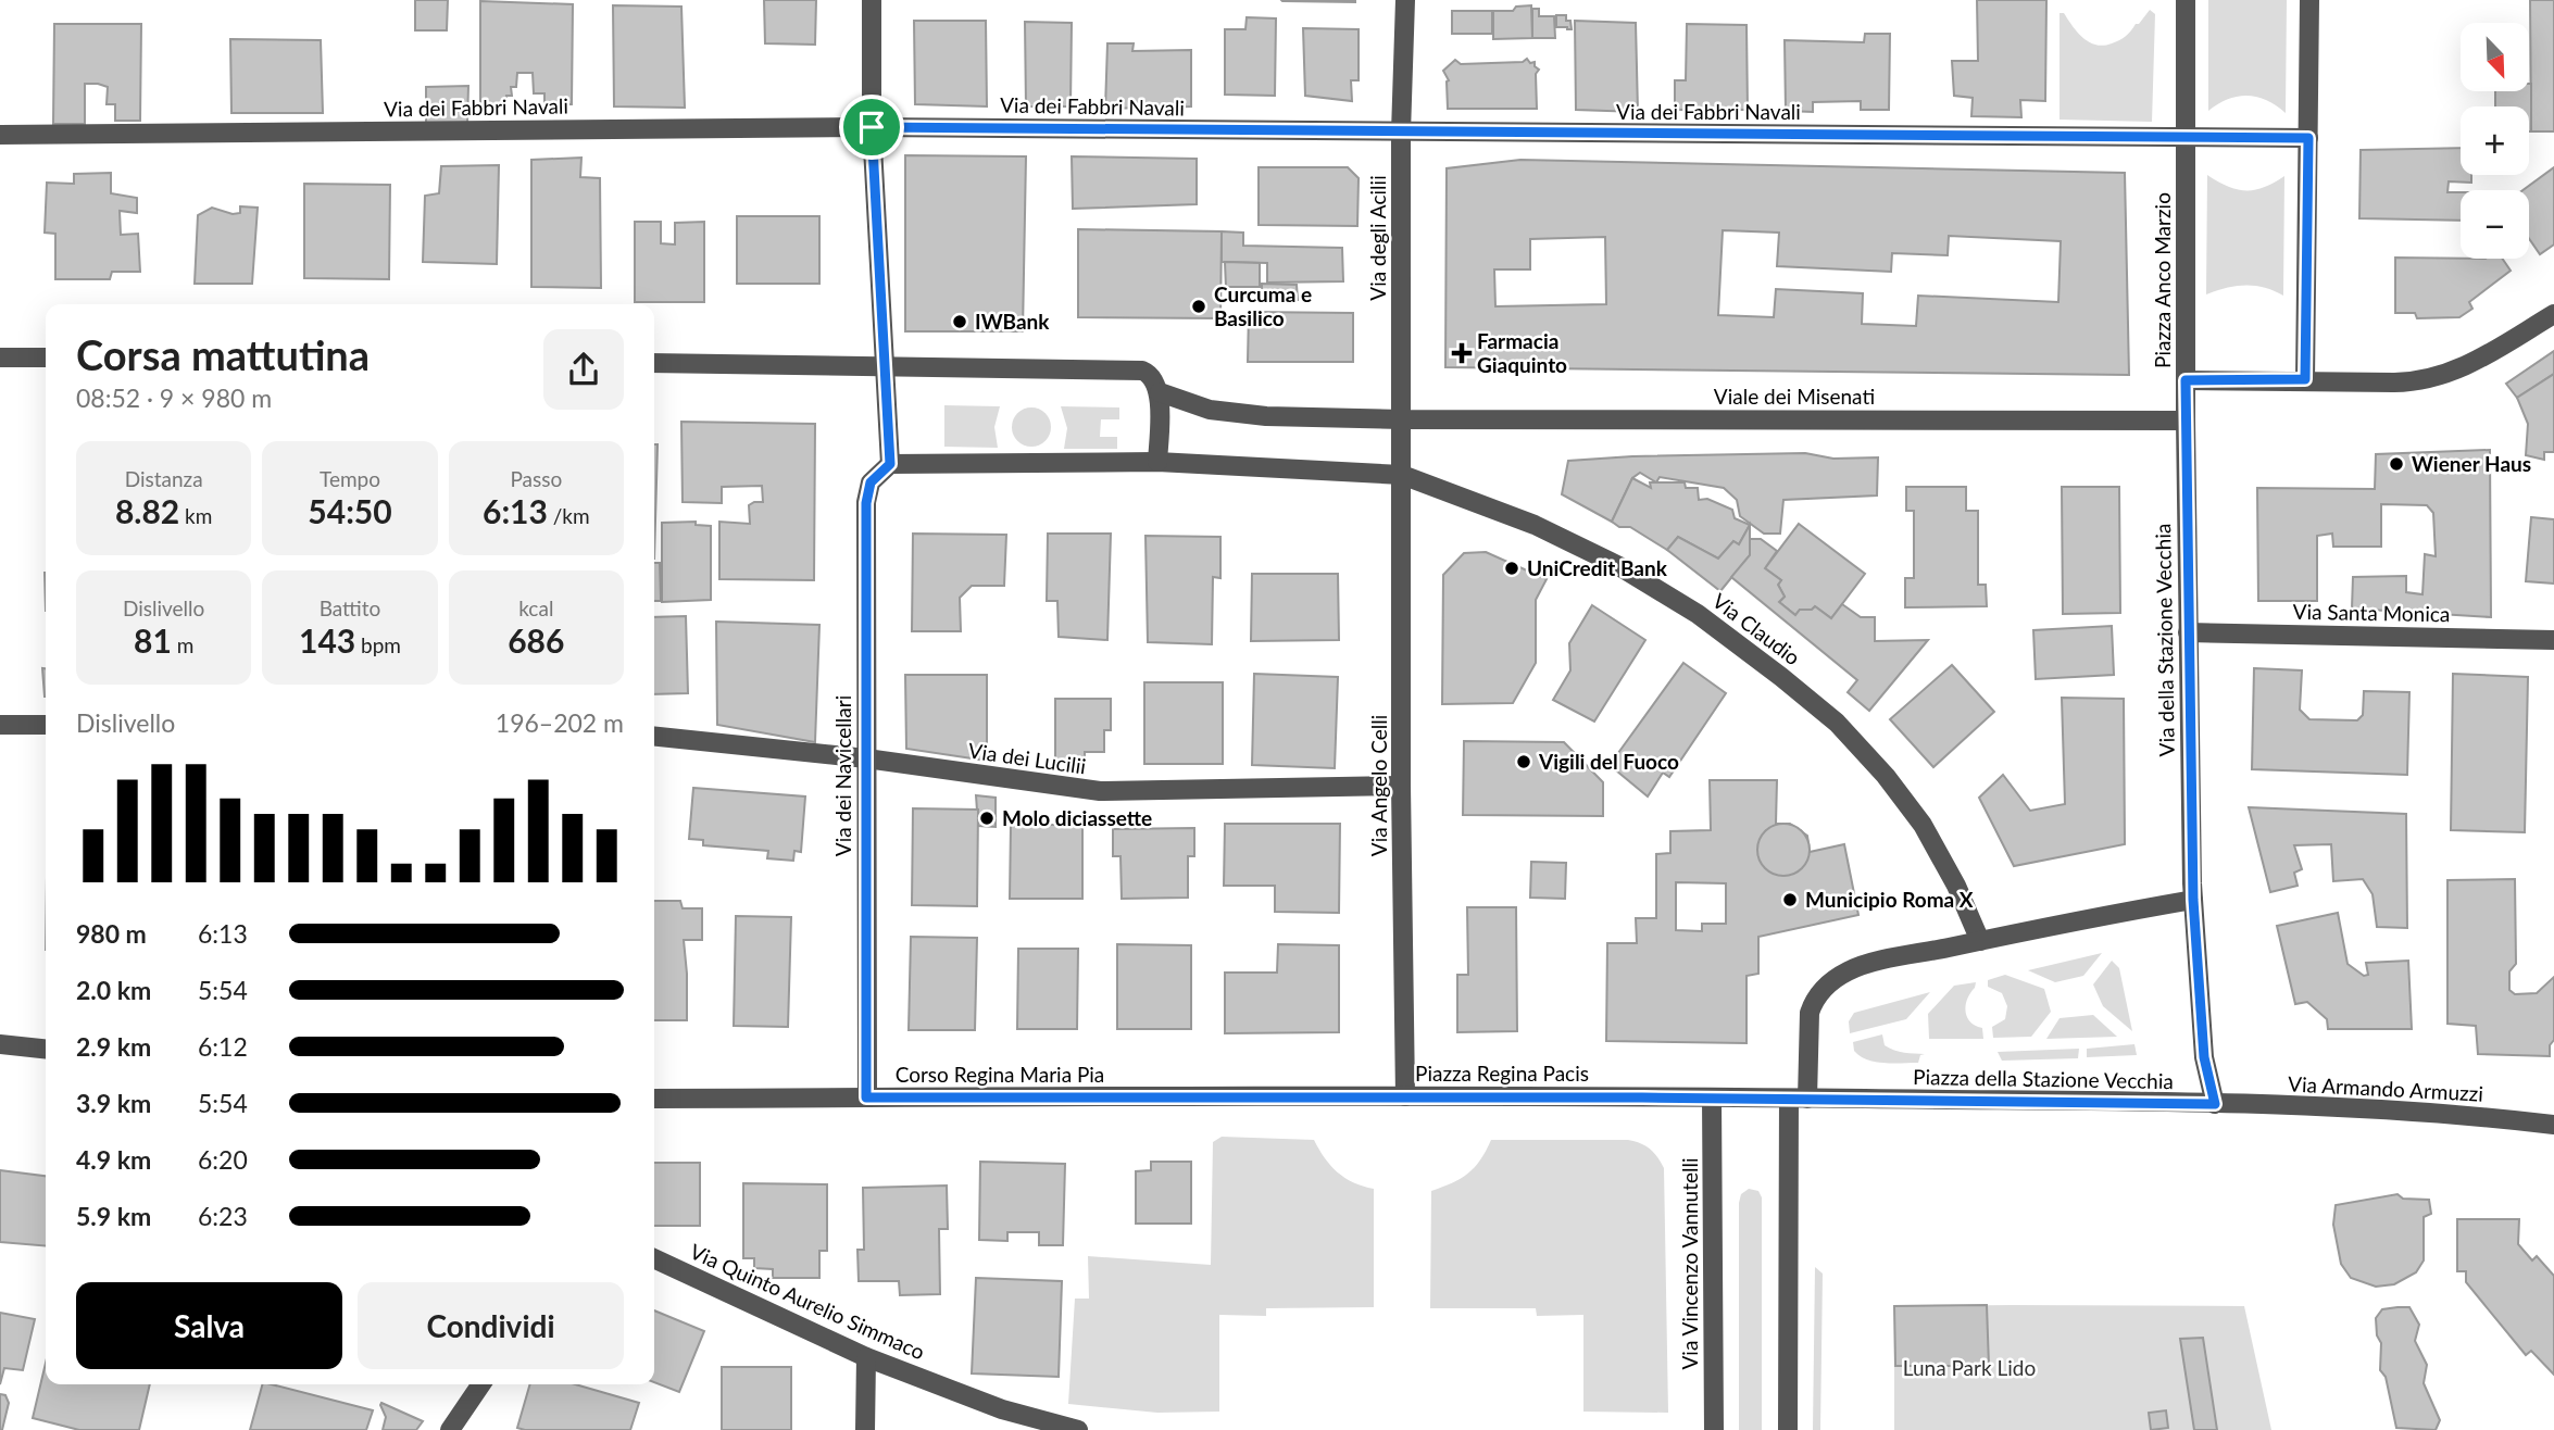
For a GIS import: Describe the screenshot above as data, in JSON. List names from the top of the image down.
{
  "streets": {
    "street": [
      "Via dei Fabbri Navali",
      "Via degli Acilii",
      "Piazza Anco Marzio",
      "Viale dei Misenati",
      "Via Santa Monica",
      "Via Claudio",
      "Via della Stazione Vecchia",
      "Via dei Lucilii",
      "Via dei Navicellari",
      "Via Angelo Celli",
      "Piazza Regina Pacis",
      "Corso Regina Maria Pia",
      "Piazza della Stazione Vecchia",
      "Via Armando Armuzzi",
      "Via Vincenzo Vannutelli",
      "Via Quinto Aurelio Simmaco"
    ]
  },
  "crossings": [
    ["Via dei Fabbri Navali", "Via degli Acilii"],
    ["Via dei Fabbri Navali", "Piazza Anco Marzio"],
    ["Via degli Acilii", "Viale dei Misenati"],
    ["Via degli Acilii", "Via Claudio"],
    ["Via degli Acilii", "Via Angelo Celli"],
    ["Piazza Anco Marzio", "Via della Stazione Vecchia"],
    ["Viale dei Misenati", "Via della Stazione Vecchia"],
    ["Via Santa Monica", "Via della Stazione Vecchia"],
    ["Via Claudio", "Via dei Navicellari"],
    ["Via Claudio", "Via Angelo Celli"],
    ["Via dei Lucilii", "Via dei Navicellari"],
    ["Via dei Lucilii", "Via Angelo Celli"],
    ["Via dei Navicellari", "Corso Regina Maria Pia"],
    ["Via Angelo Celli", "Piazza Regina Pacis"],
    ["Piazza Regina Pacis", "Corso Regina Maria Pia"],
    ["Piazza Regina Pacis", "Piazza della Stazione Vecchia"],
    ["Piazza Regina Pacis", "Via Vincenzo Vannutelli"],
    ["Piazza della Stazione Vecchia", "Via Armando Armuzzi"]
  ],
  "parks": ["Luna Park Lido"],
  "places": {
    "other": [
      "Curcuma e Basilico",
      "IWBank",
      "Wiener Haus",
      "UniCredit Bank",
      "Vigili del Fuoco",
      "Molo diciassette",
      "Municipio Roma X"
    ],
    "health": ["Farmacia Giaquinto"]
  },
  "north": "bottom right",
  "page": {
    "map_buttons": ["+", "−"],
    "heading": ["Corsa mattutina", "08:52 · 9 × 980 m"],
    "stats": [
      ["Distanza", "8.82 km"],
      ["Tempo", "54:50"],
      ["Passo", "6:13 /km"],
      ["Dislivello", "81 m"],
      ["Battito", "143 bpm"],
      ["kcal", "686"]
    ],
    "chart": ["Dislivello", "196–202 m"],
    "list": [
      {
        "name": "980 m",
        "note": "6:13"
      },
      {
        "name": "2.0 km",
        "note": "5:54"
      },
      {
        "name": "2.9 km",
        "note": "6:12"
      },
      {
        "name": "3.9 km",
        "note": "5:54"
      },
      {
        "name": "4.9 km",
        "note": "6:20"
      },
      {
        "name": "5.9 km",
        "note": "6:23"
      }
    ],
    "buttons": ["Salva", "Condividi"]
  }
}
